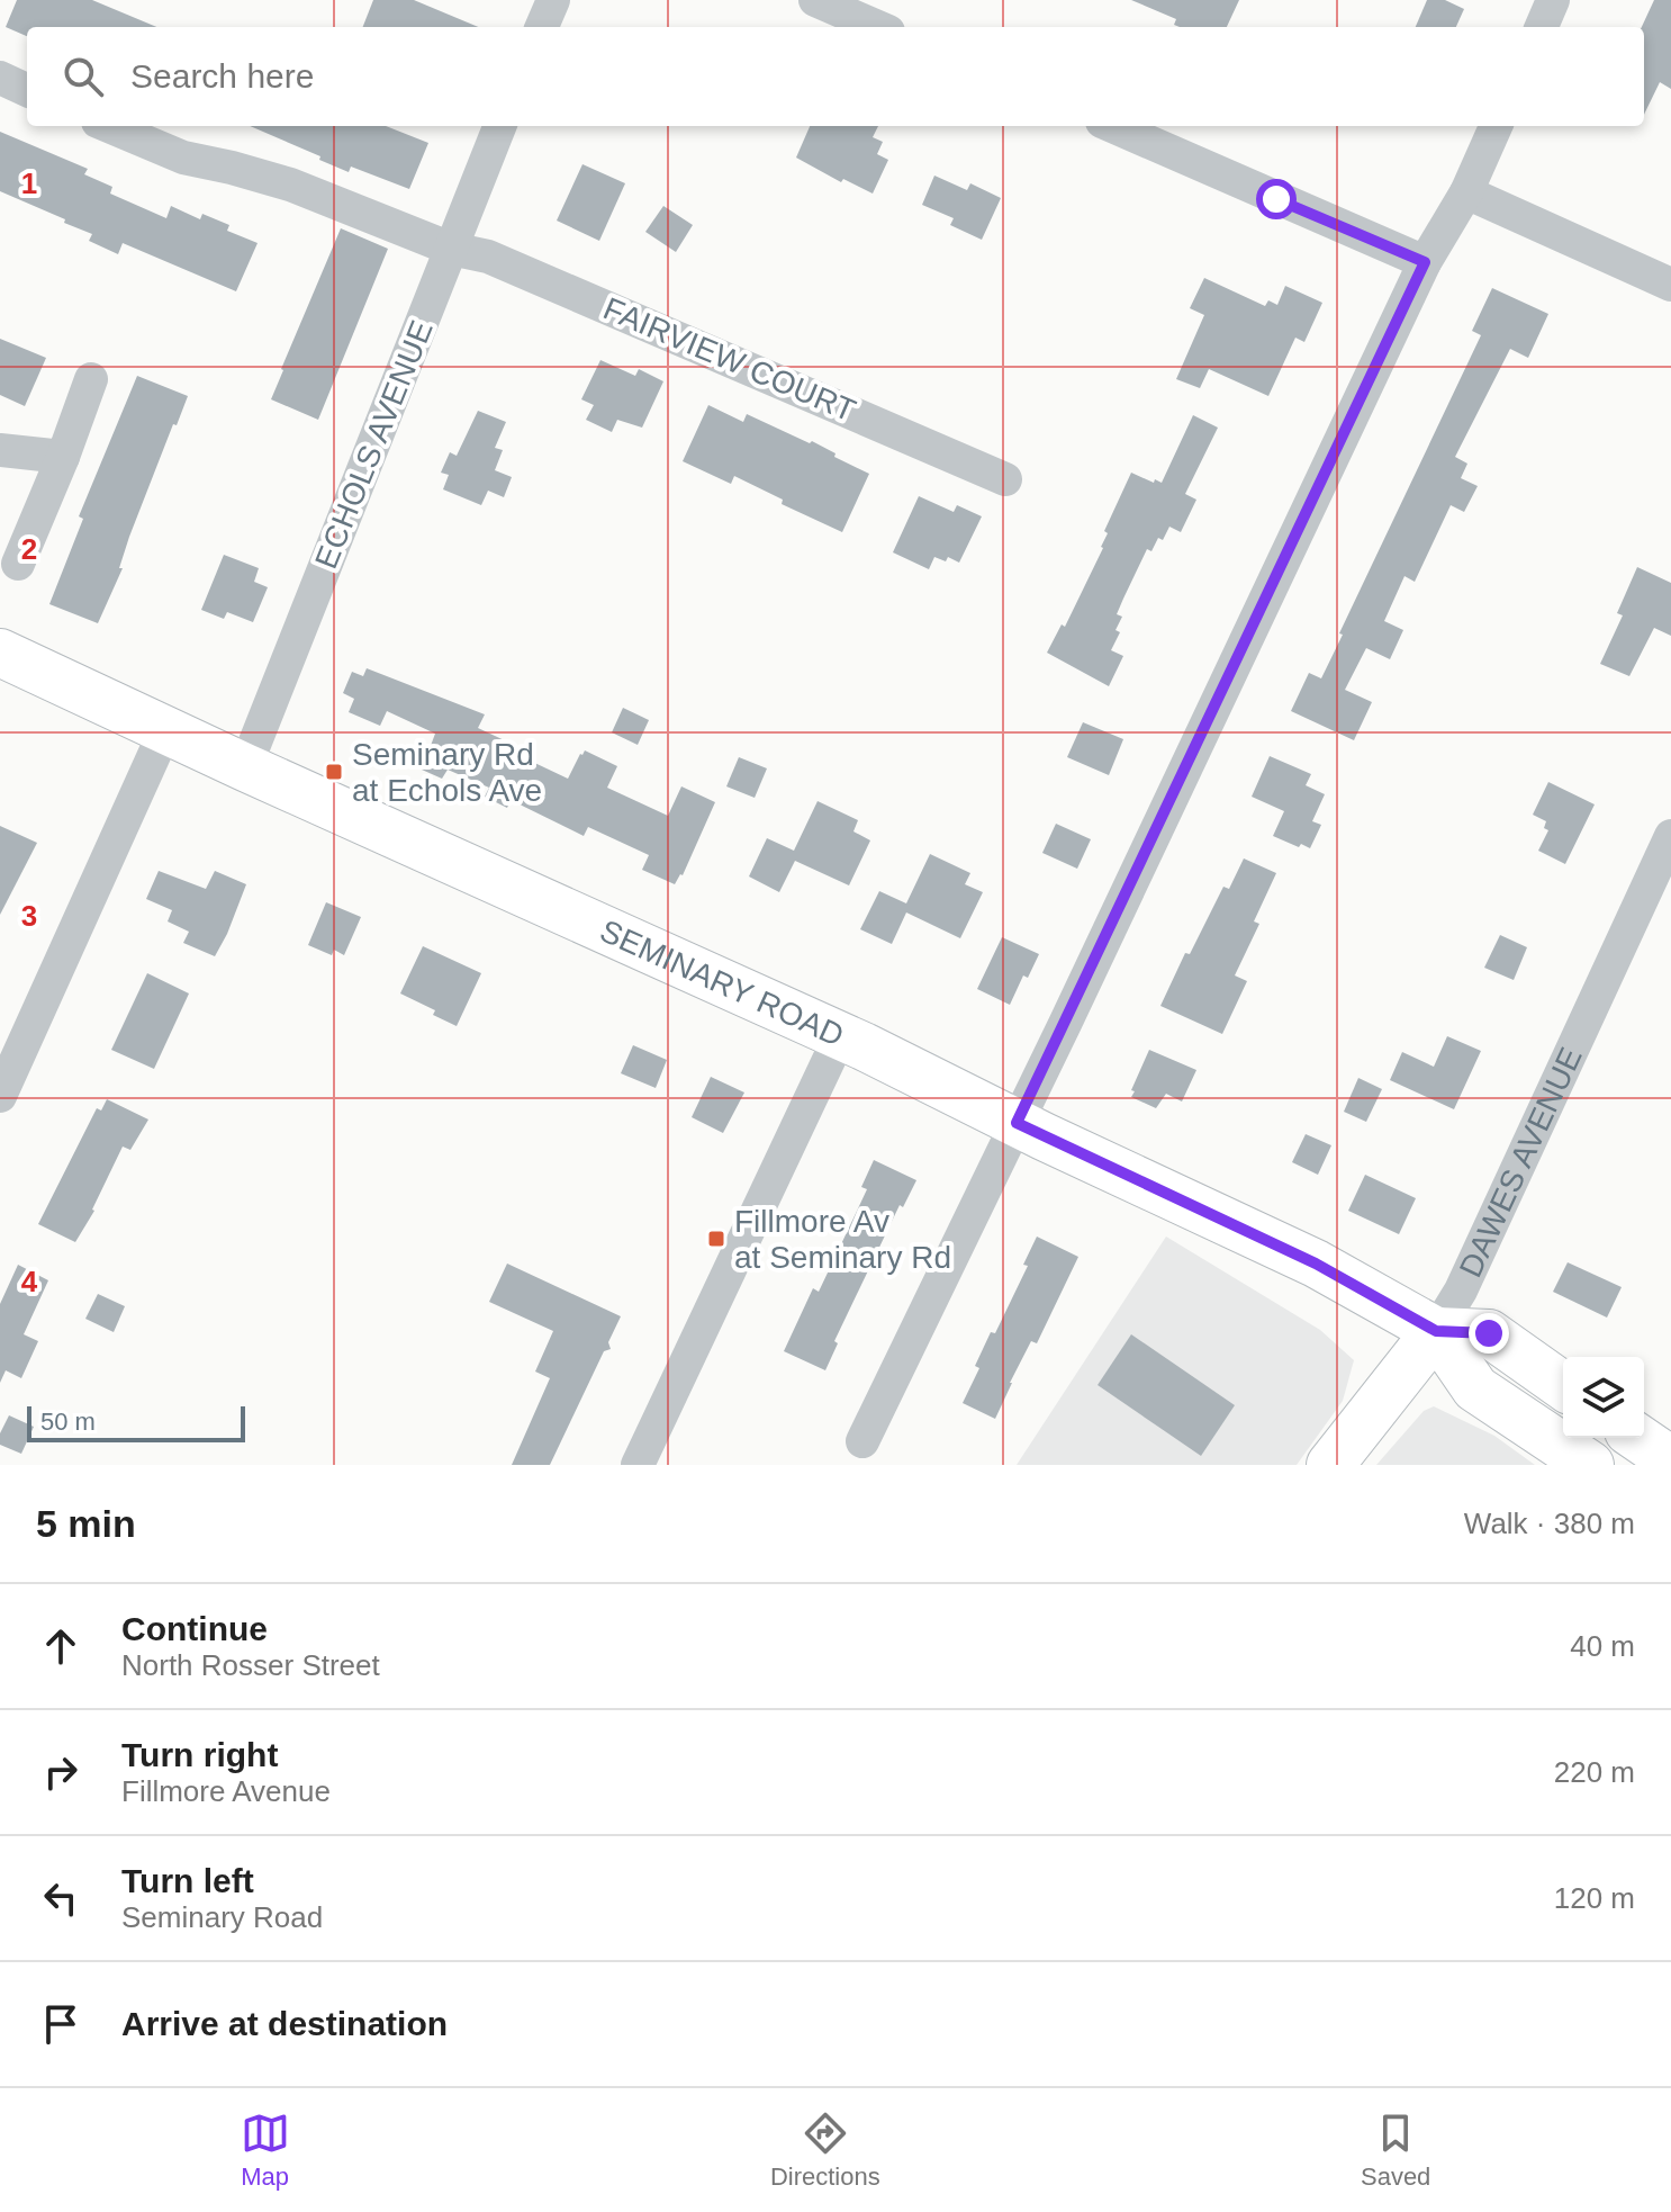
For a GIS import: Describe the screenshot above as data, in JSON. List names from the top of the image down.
{
  "streets": {
    "main road": ["SEMINARY ROAD", "DAWES AVENUE"],
    "street": ["FAIRVIEW COURT", "ECHOLS AVENUE"]
  },
  "crossings": [
    ["FAIRVIEW COURT", "ECHOLS AVENUE"],
    ["ECHOLS AVENUE", "SEMINARY ROAD"],
    ["SEMINARY ROAD", "DAWES AVENUE"]
  ],
  "places": {
    "transit": ["Seminary Rd at Echols Ave", "Fillmore Av at Seminary Rd"]
  },
  "scale_bar": "50 m",
  "page": {
    "search": "Search here",
    "scale": "50 m",
    "heading": ["5 min", "Walk · 380 m"],
    "list": [
      ["Continue", "North Rosser Street", "40 m"],
      ["Turn right", "Fillmore Avenue", "220 m"],
      ["Turn left", "Seminary Road", "120 m"],
      "Arrive at destination"
    ],
    "nav": ["Map", "Directions", "Saved"]
  },
  "grid": {
    "rows": [
      "1",
      "2",
      "3",
      "4"
    ]
  }
}
